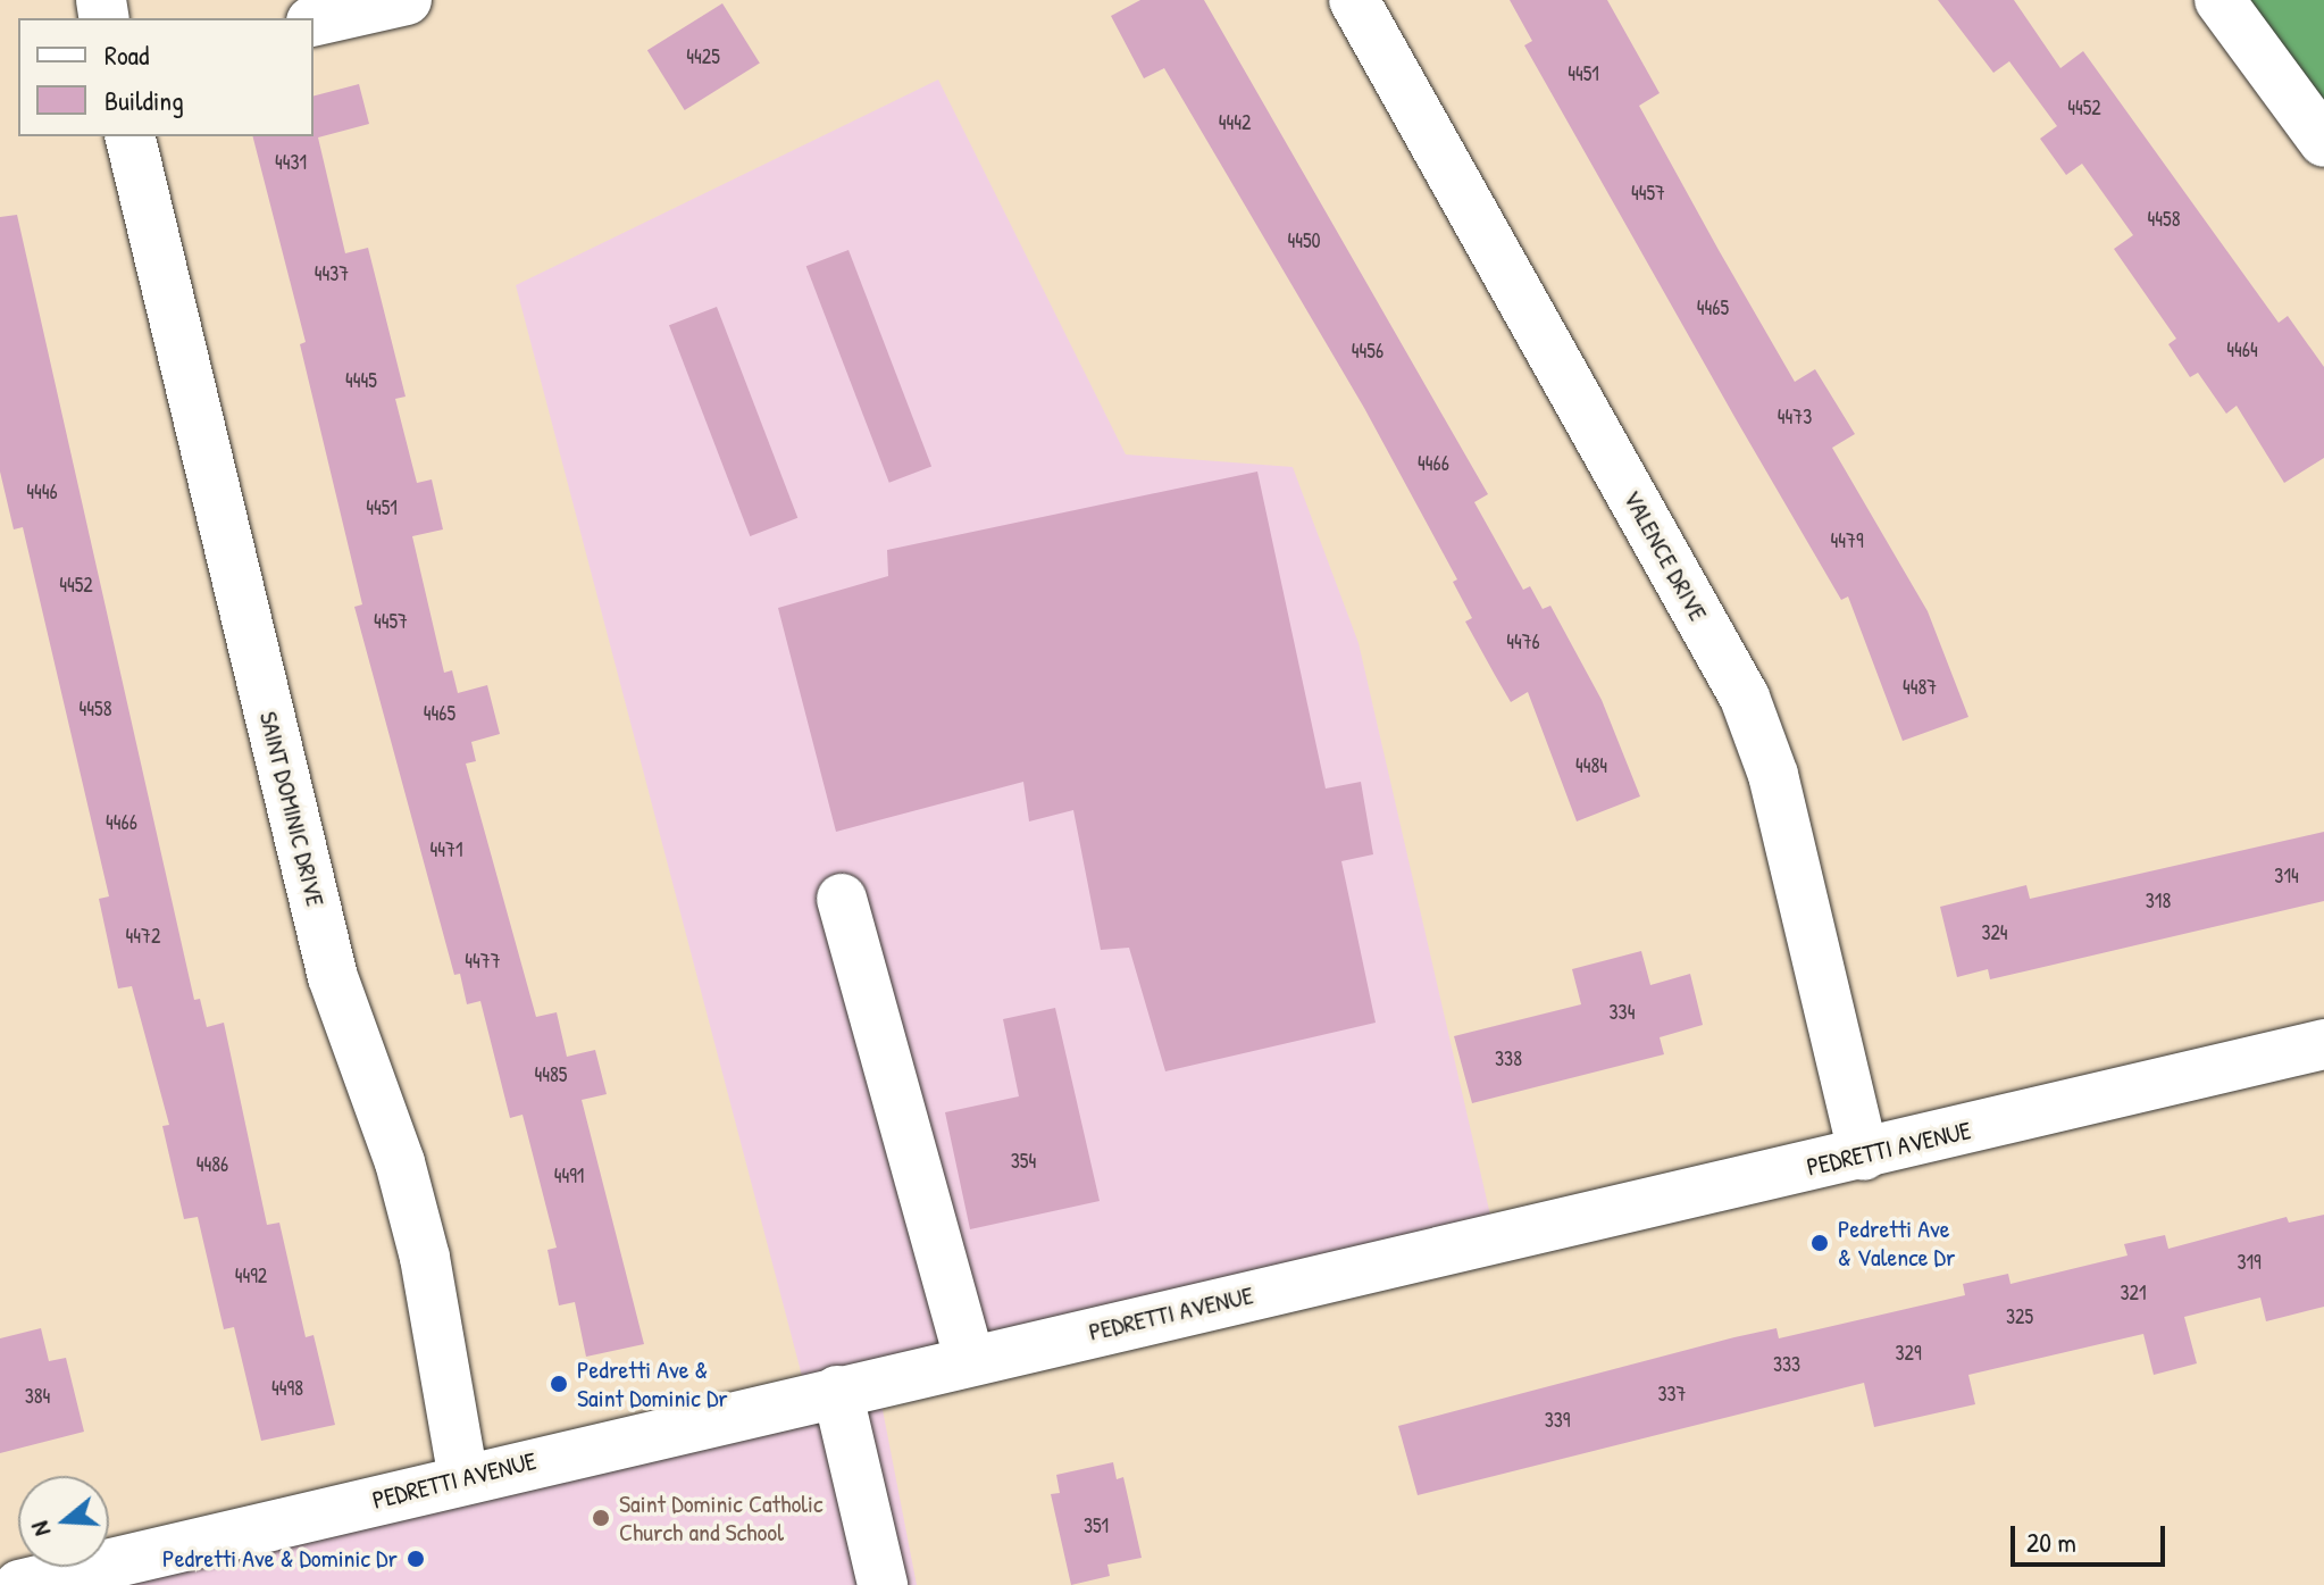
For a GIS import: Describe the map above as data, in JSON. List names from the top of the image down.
{
  "streets": {
    "street": ["VALENCE DRIVE", "SAINT DOMINIC DRIVE", "PEDRETTI AVENUE"]
  },
  "crossings": [
    ["VALENCE DRIVE", "PEDRETTI AVENUE"],
    ["SAINT DOMINIC DRIVE", "PEDRETTI AVENUE"]
  ],
  "places": [
    "Pedretti Ave & Valence Dr",
    "Pedretti Ave & Saint Dominic Dr",
    "Saint Dominic Catholic Church and School",
    "Pedretti Ave & Dominic Dr"
  ],
  "house_numbers": [
    "4425",
    "4451",
    "4452",
    "4442",
    "4431",
    "4457",
    "4458",
    "4450",
    "4437",
    "4465",
    "4464",
    "4456",
    "4445",
    "4473",
    "4466",
    "4446",
    "4451",
    "4479",
    "4452",
    "4457",
    "4476",
    "4487",
    "4458",
    "4465",
    "4484",
    "4466",
    "4471",
    "314",
    "318",
    "324",
    "4472",
    "4477",
    "334",
    "338",
    "4485",
    "354",
    "4486",
    "4491",
    "319",
    "4492",
    "321",
    "325",
    "329",
    "333",
    "4498",
    "337",
    "384",
    "339",
    "351"
  ],
  "legend": ["Road", "Building"],
  "scale_bar": "20 m",
  "north": "left"
}
